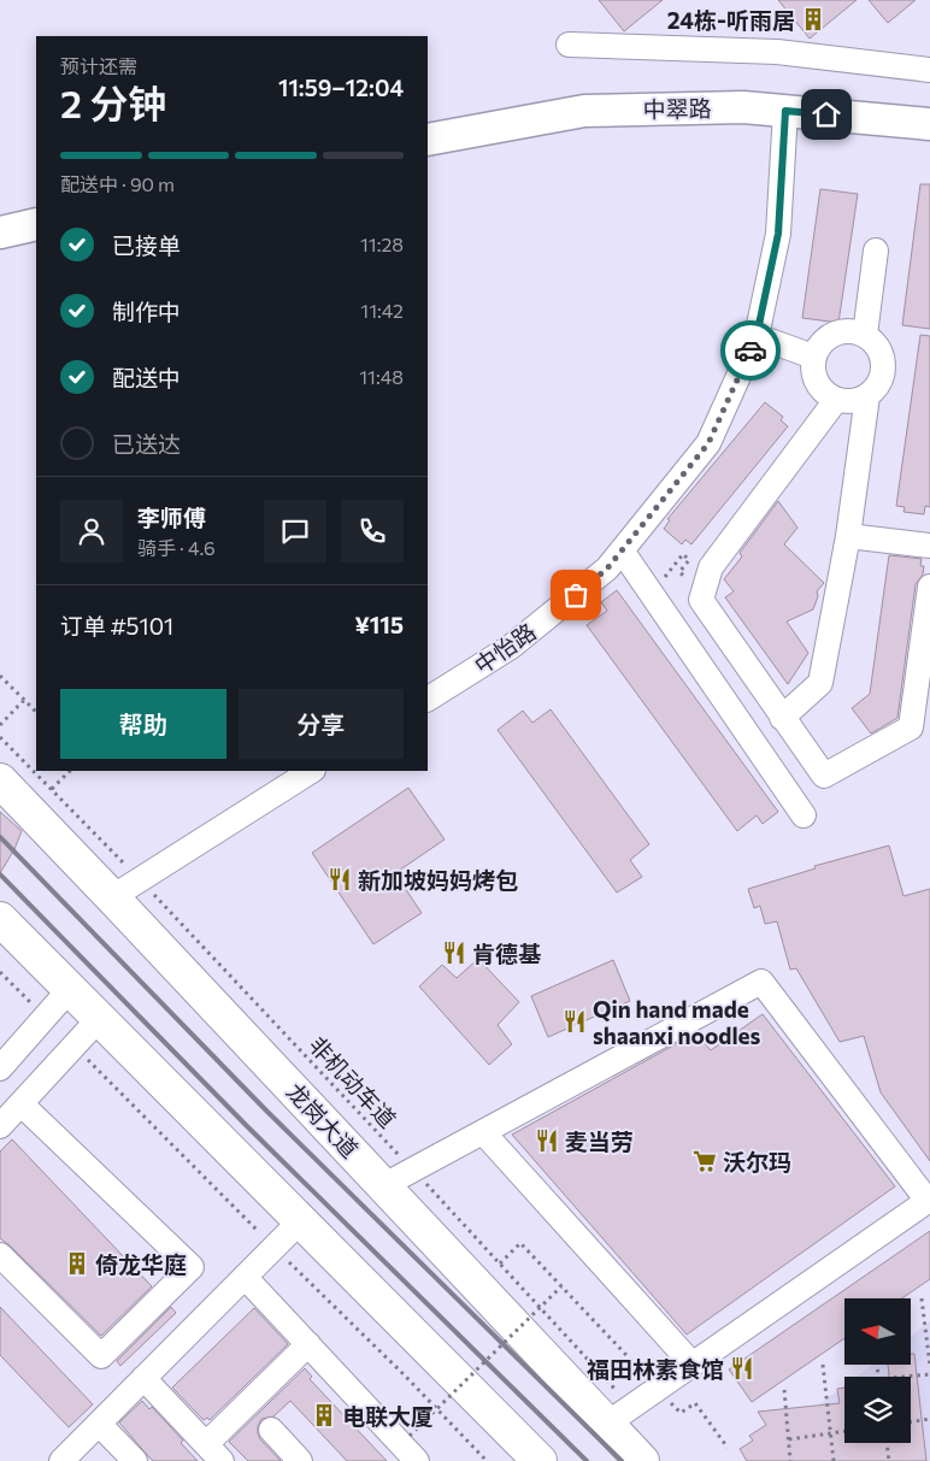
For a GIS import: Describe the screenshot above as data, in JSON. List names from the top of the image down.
{
  "streets": {
    "highway": ["龙岗大道"],
    "main road": ["中翠路"],
    "street": ["中怡路"],
    "path": ["非机动车道"]
  },
  "crossings": [
    ["中翠路", "中怡路"],
    ["非机动车道", "龙岗大道"]
  ],
  "places": {
    "building": ["24栋-听雨居", "倚龙华庭", "电联大厦"],
    "restaurant": [
      "新加坡妈妈烤包",
      "肯德基",
      "Qin hand made shaanxi noodles",
      "麦当劳",
      "福田林素食馆"
    ],
    "supermarket": ["沃尔玛"]
  },
  "north": "left",
  "page": {
    "heading": ["2 分钟", "预计还需", "11:59–12:04"],
    "panel": [
      "李师傅",
      "骑手 · 4.6",
      "订单 #5101",
      "¥115"
    ],
    "bar": "配送中 · 90 m",
    "list": [
      ["已接单", "11:28"],
      ["制作中", "11:42"],
      ["配送中", "11:48"],
      "已送达"
    ],
    "buttons": ["帮助", "分享"]
  }
}
